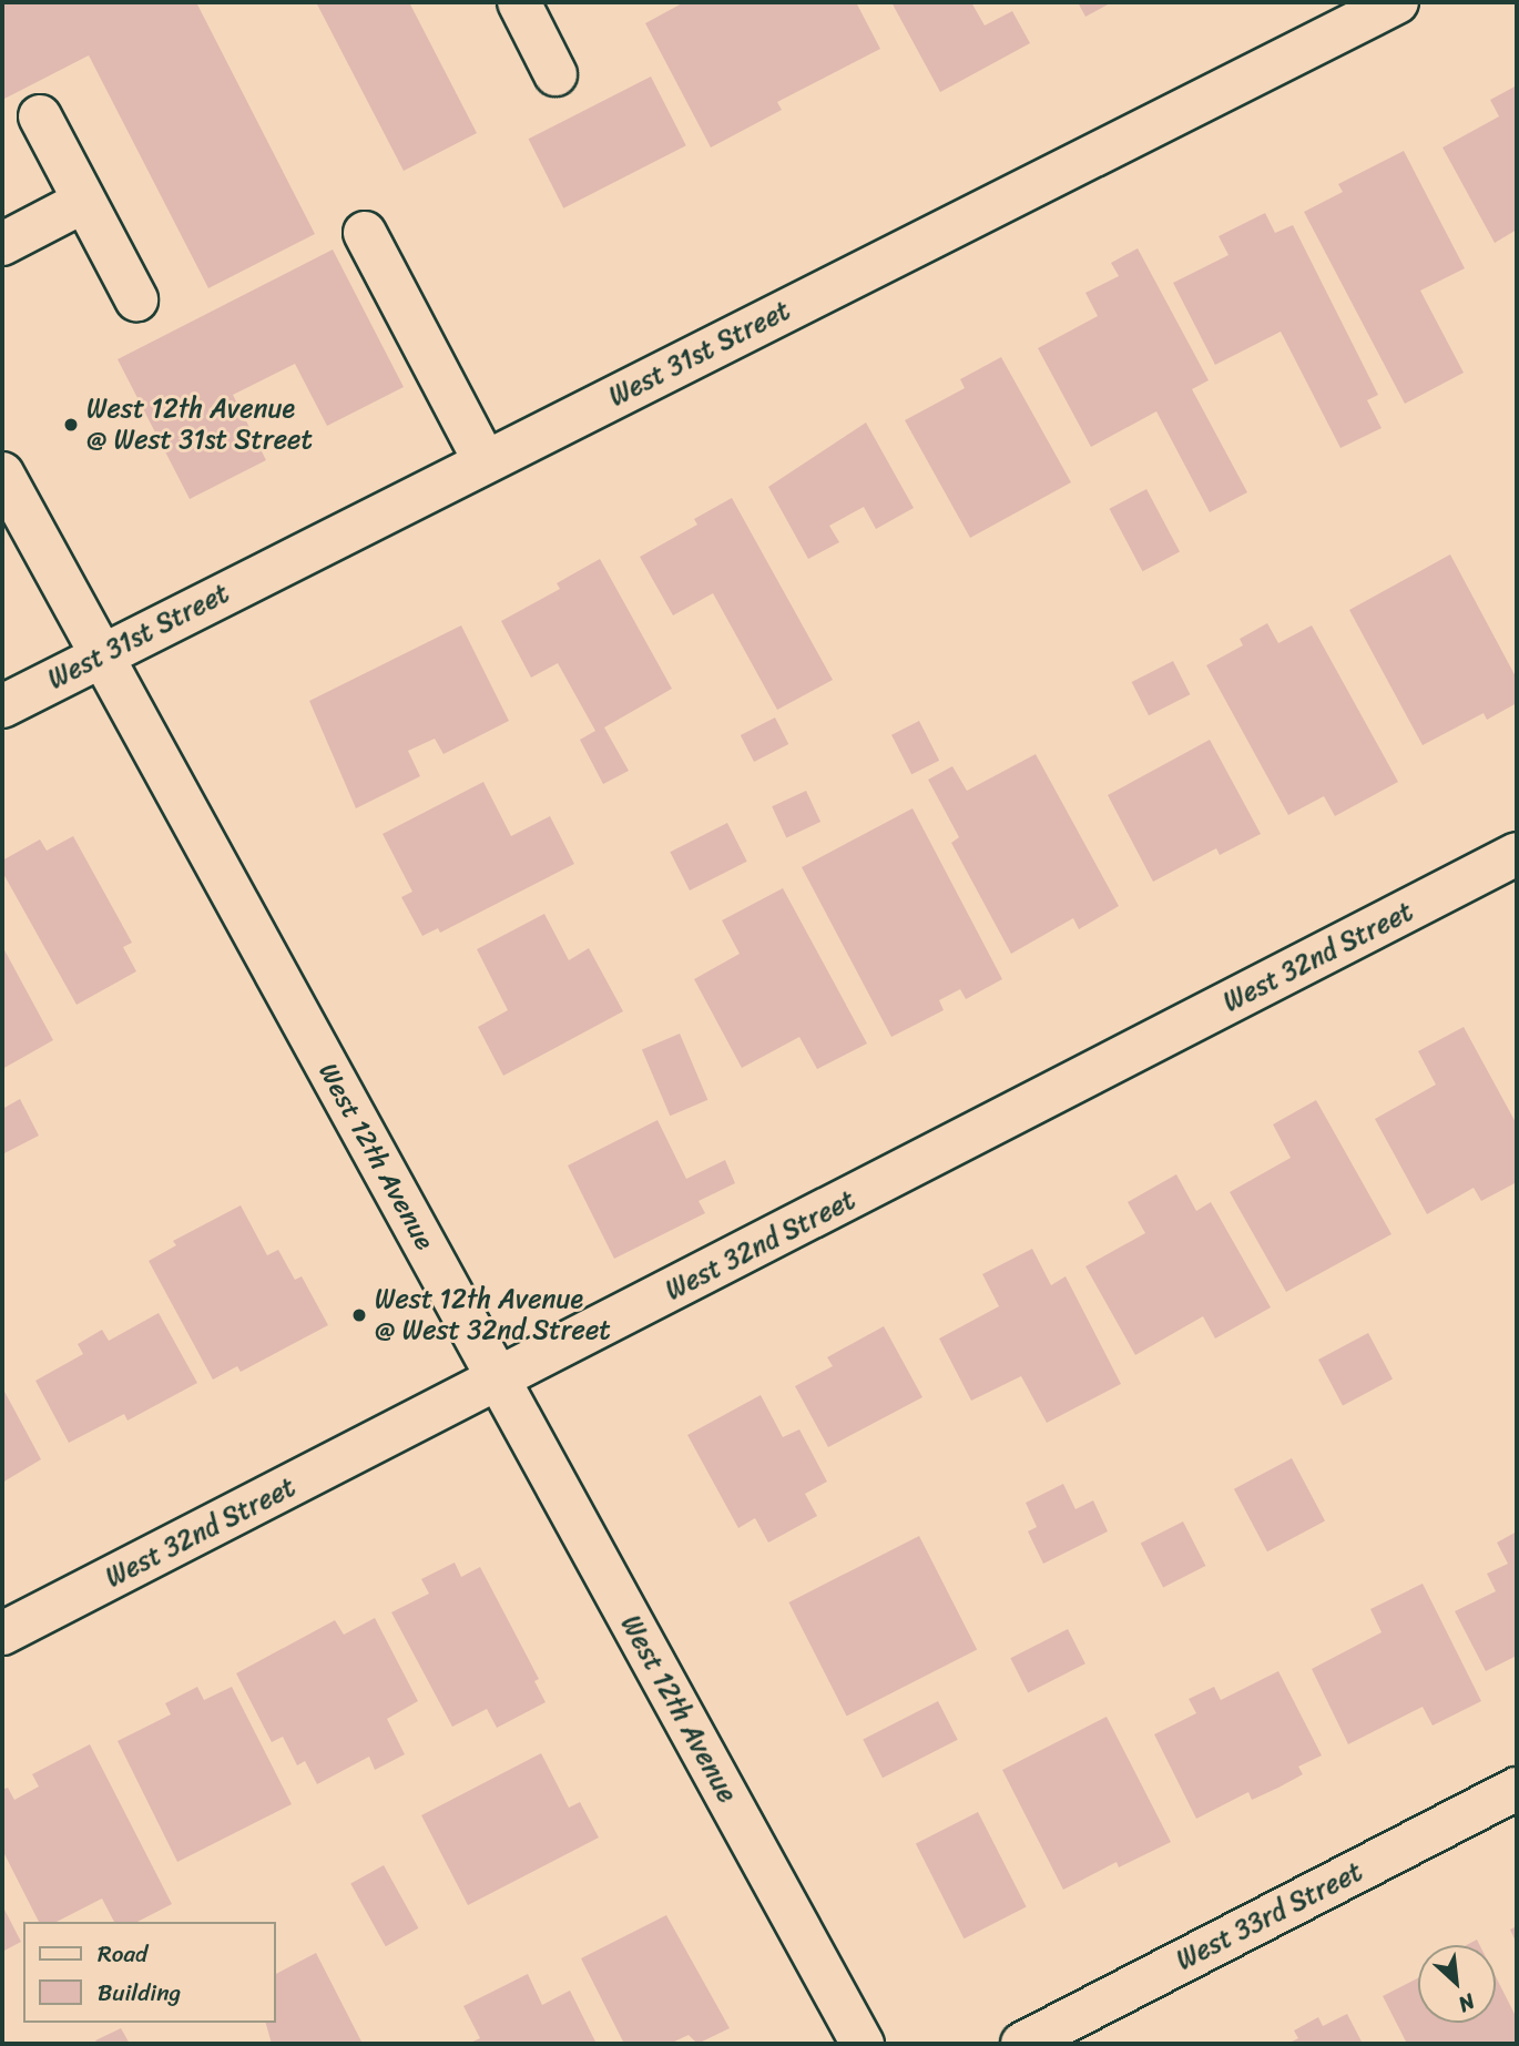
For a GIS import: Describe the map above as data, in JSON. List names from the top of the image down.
{
  "streets": {
    "street": [
      "West 31st Street",
      "West 32nd Street",
      "West 12th Avenue",
      "West 33rd Street"
    ]
  },
  "crossings": [
    ["West 31st Street", "West 12th Avenue"],
    ["West 32nd Street", "West 12th Avenue"]
  ],
  "places": ["West 12th Avenue @ West 31st Street", "West 12th Avenue @ West 32nd Street"],
  "legend": ["Road", "Building"],
  "north": "bottom right"
}
